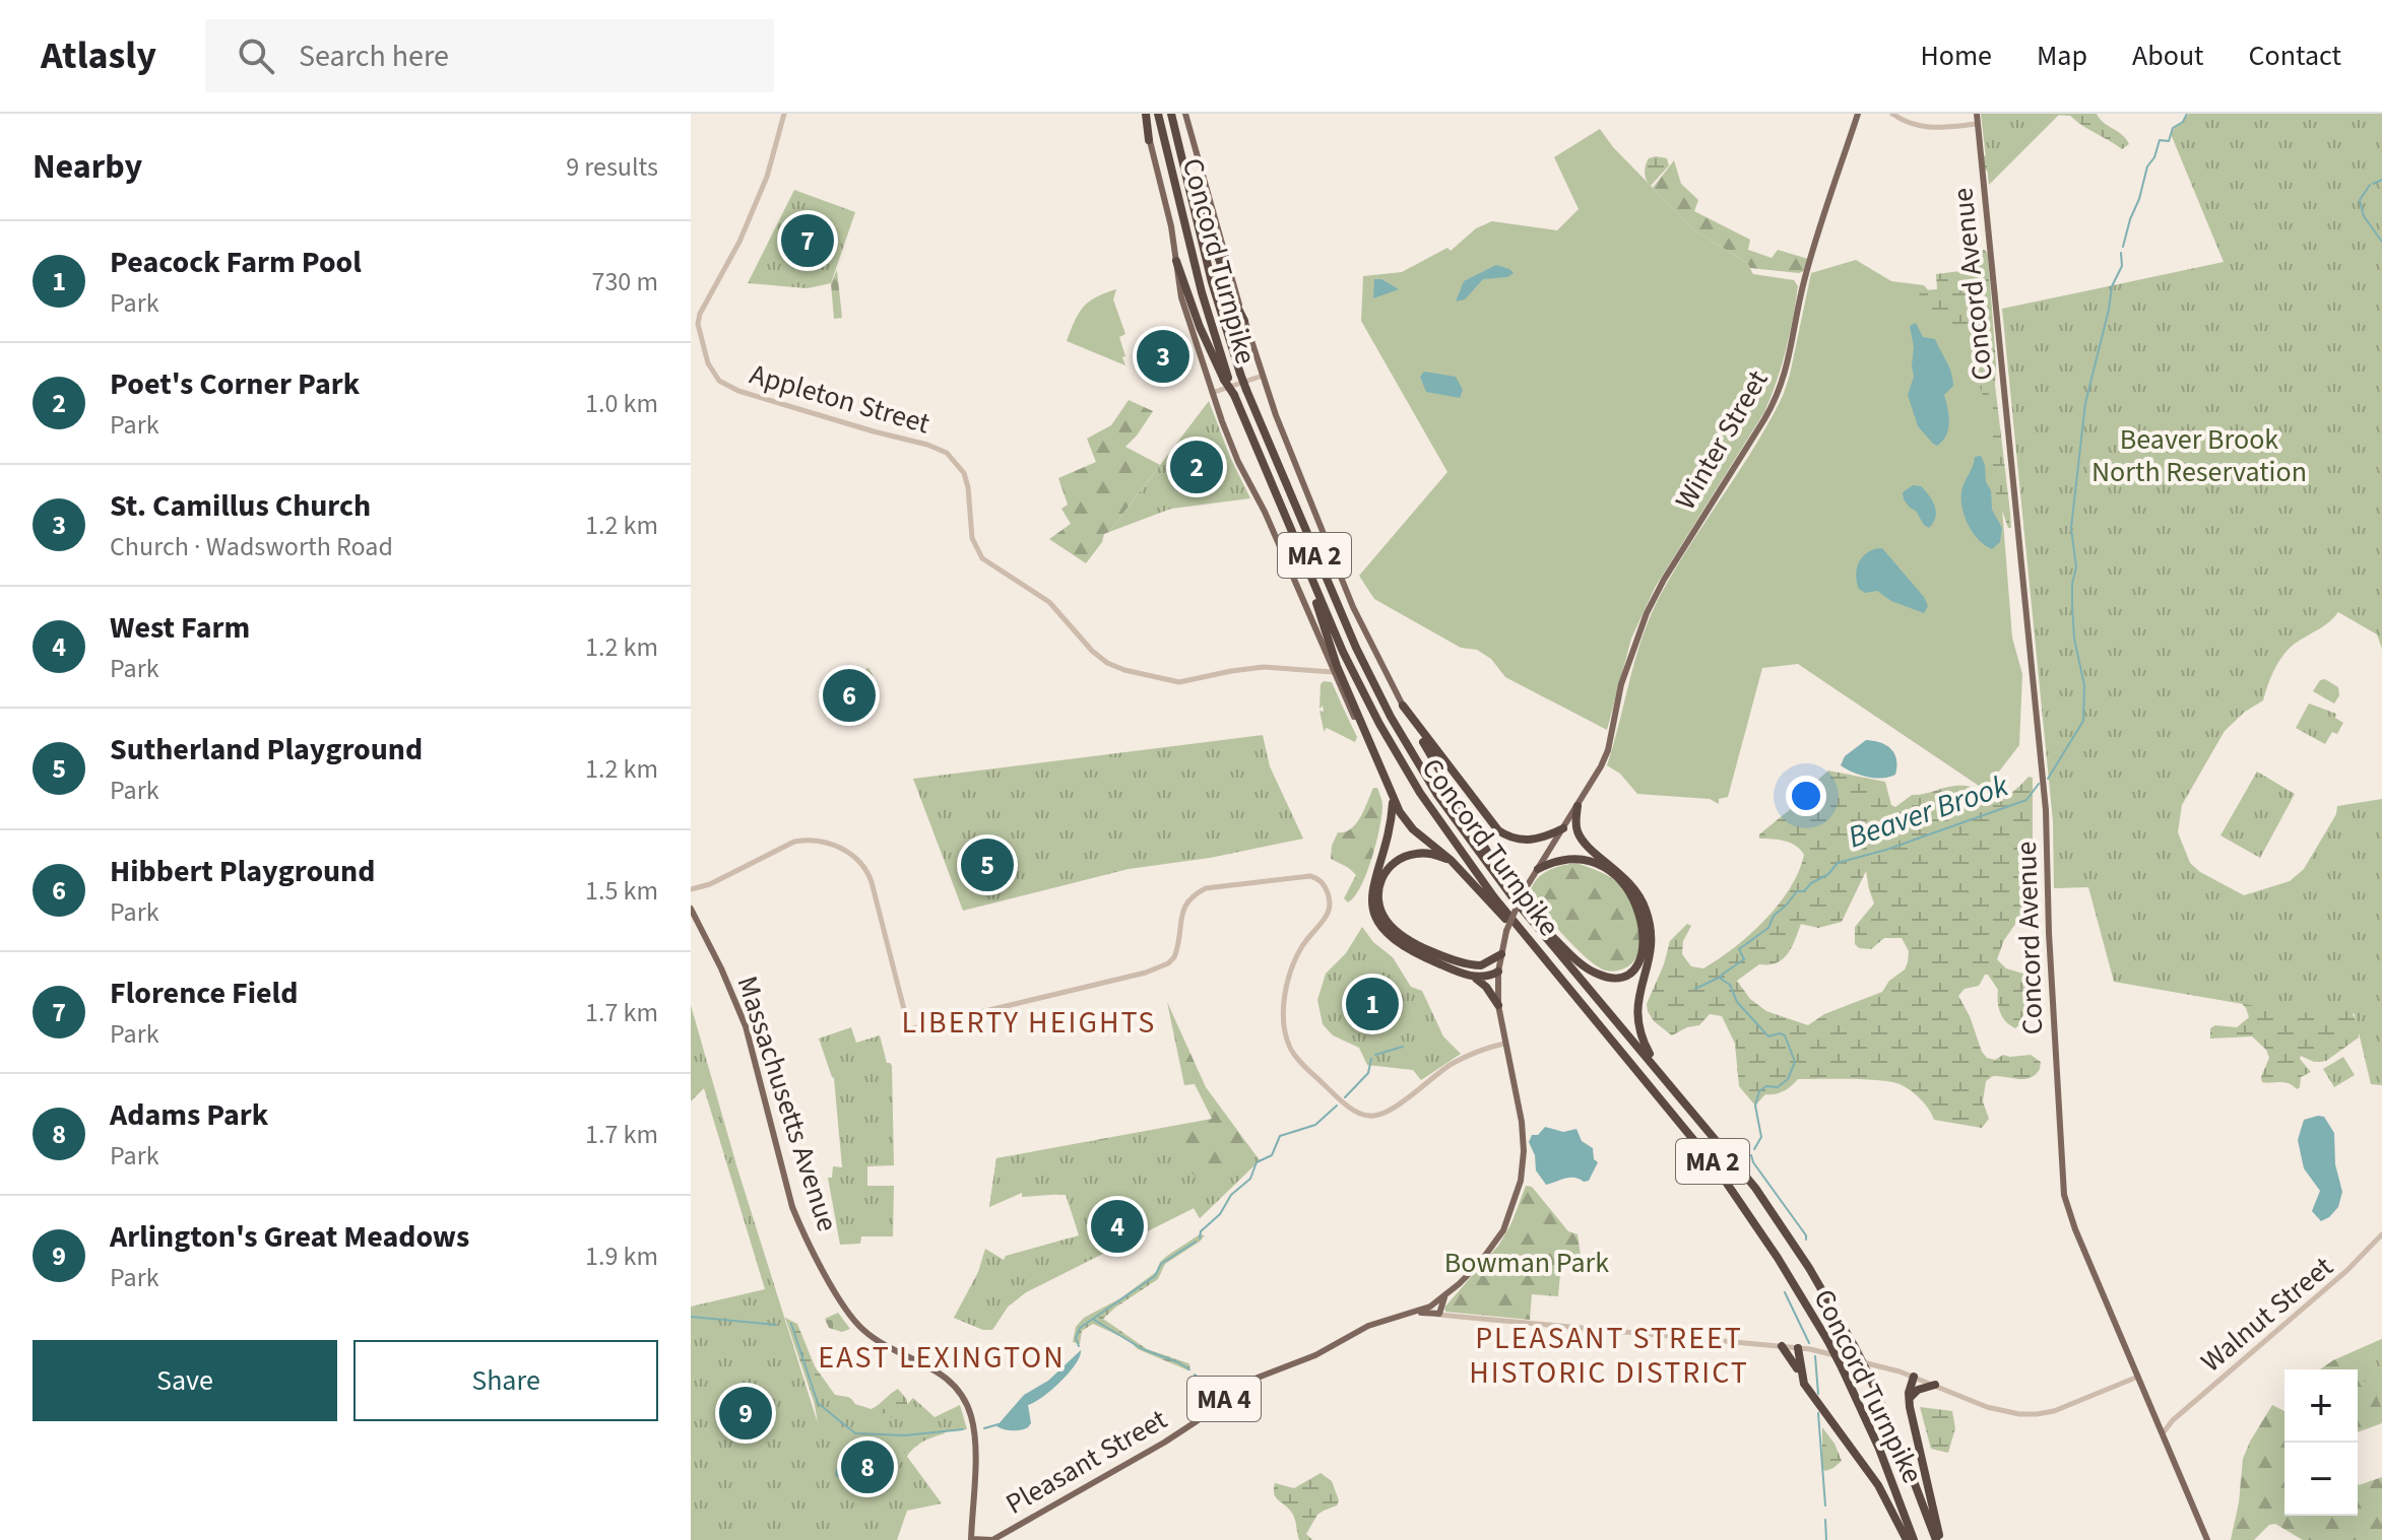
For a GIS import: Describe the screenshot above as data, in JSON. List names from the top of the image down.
{
  "streets": {
    "highway": ["Concord Turnpike", "MA 2"],
    "main road": [
      "Concord Avenue",
      "Winter Street",
      "Massachusetts Avenue",
      "MA 4",
      "Pleasant Street"
    ],
    "street": ["Appleton Street", "Walnut Street"]
  },
  "crossings": [
    ["Concord Turnpike", "Appleton Street"],
    ["Concord Turnpike", "MA 2"],
    ["Concord Avenue", "Walnut Street"],
    ["Concord Avenue", "Pleasant Street"],
    ["Winter Street", "Pleasant Street"],
    ["Massachusetts Avenue", "Pleasant Street"]
  ],
  "districts": ["LIBERTY HEIGHTS", "PLEASANT STREET HISTORIC DISTRICT", "EAST LEXINGTON"],
  "water": ["Beaver Brook"],
  "parks": ["Beaver Brook North Reservation", "Bowman Park"],
  "page": {
    "header": "Atlasly",
    "search": "Search here",
    "nav": [
      "Home",
      "Map",
      "About",
      "Contact"
    ],
    "heading": ["Nearby", "9 results"],
    "pins": [
      "7",
      "3",
      "2",
      "6",
      "5",
      "1",
      "4",
      "9",
      "8"
    ],
    "list": [
      {
        "mark": "1",
        "name": "Peacock Farm Pool",
        "note": "Park",
        "value": "730 m"
      },
      {
        "mark": "2",
        "name": "Poet's Corner Park",
        "note": "Park",
        "value": "1.0 km"
      },
      {
        "mark": "3",
        "name": "St. Camillus Church",
        "note": "Church · Wadsworth Road",
        "value": "1.2 km"
      },
      {
        "mark": "4",
        "name": "West Farm",
        "note": "Park",
        "value": "1.2 km"
      },
      {
        "mark": "5",
        "name": "Sutherland Playground",
        "note": "Park",
        "value": "1.2 km"
      },
      {
        "mark": "6",
        "name": "Hibbert Playground",
        "note": "Park",
        "value": "1.5 km"
      },
      {
        "mark": "7",
        "name": "Florence Field",
        "note": "Park",
        "value": "1.7 km"
      },
      {
        "mark": "8",
        "name": "Adams Park",
        "note": "Park",
        "value": "1.7 km"
      },
      {
        "mark": "9",
        "name": "Arlington's Great Meadows",
        "note": "Park",
        "value": "1.9 km"
      }
    ],
    "buttons": ["Save", "Share"],
    "map_buttons": ["+", "−"]
  }
}
